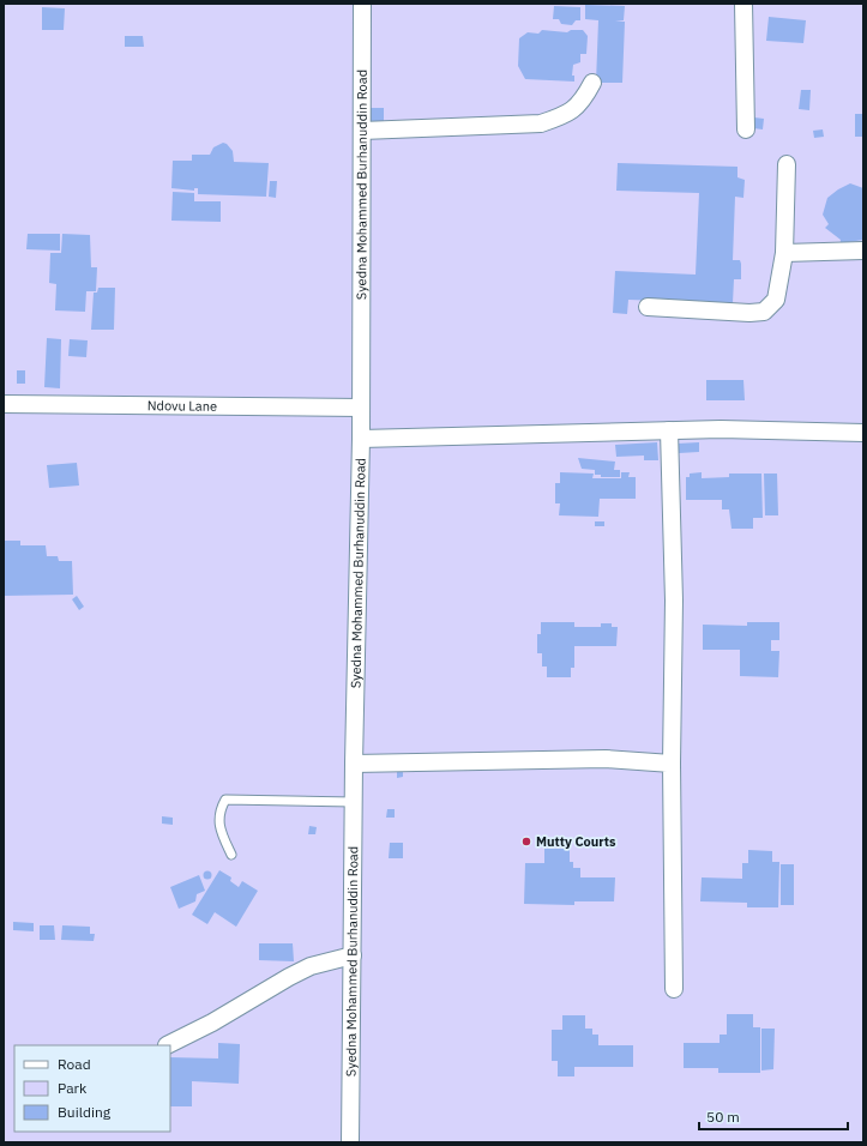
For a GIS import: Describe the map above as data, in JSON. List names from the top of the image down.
{
  "streets": {
    "street": ["Syedna Mohammed Burhanuddin Road", "Ndovu Lane"]
  },
  "crossings": [
    ["Syedna Mohammed Burhanuddin Road", "Ndovu Lane"]
  ],
  "places": ["Mutty Courts"],
  "legend": ["Road", "Park", "Building"],
  "scale_bar": "50 m"
}
